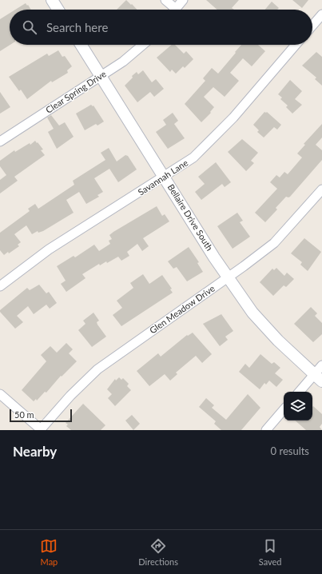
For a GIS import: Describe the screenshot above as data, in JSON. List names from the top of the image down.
{
  "streets": {
    "street": [
      "Clear Spring Drive",
      "Savannah Lane",
      "Bellaire Drive South",
      "Glen Meadow Drive"
    ]
  },
  "crossings": [
    ["Clear Spring Drive", "Bellaire Drive South"],
    ["Savannah Lane", "Bellaire Drive South"],
    ["Bellaire Drive South", "Glen Meadow Drive"]
  ],
  "scale_bar": "50 m",
  "page": {
    "search": "Search here",
    "scale": "50 m",
    "heading": ["Nearby", "0 results"],
    "nav": ["Map", "Directions", "Saved"]
  }
}
